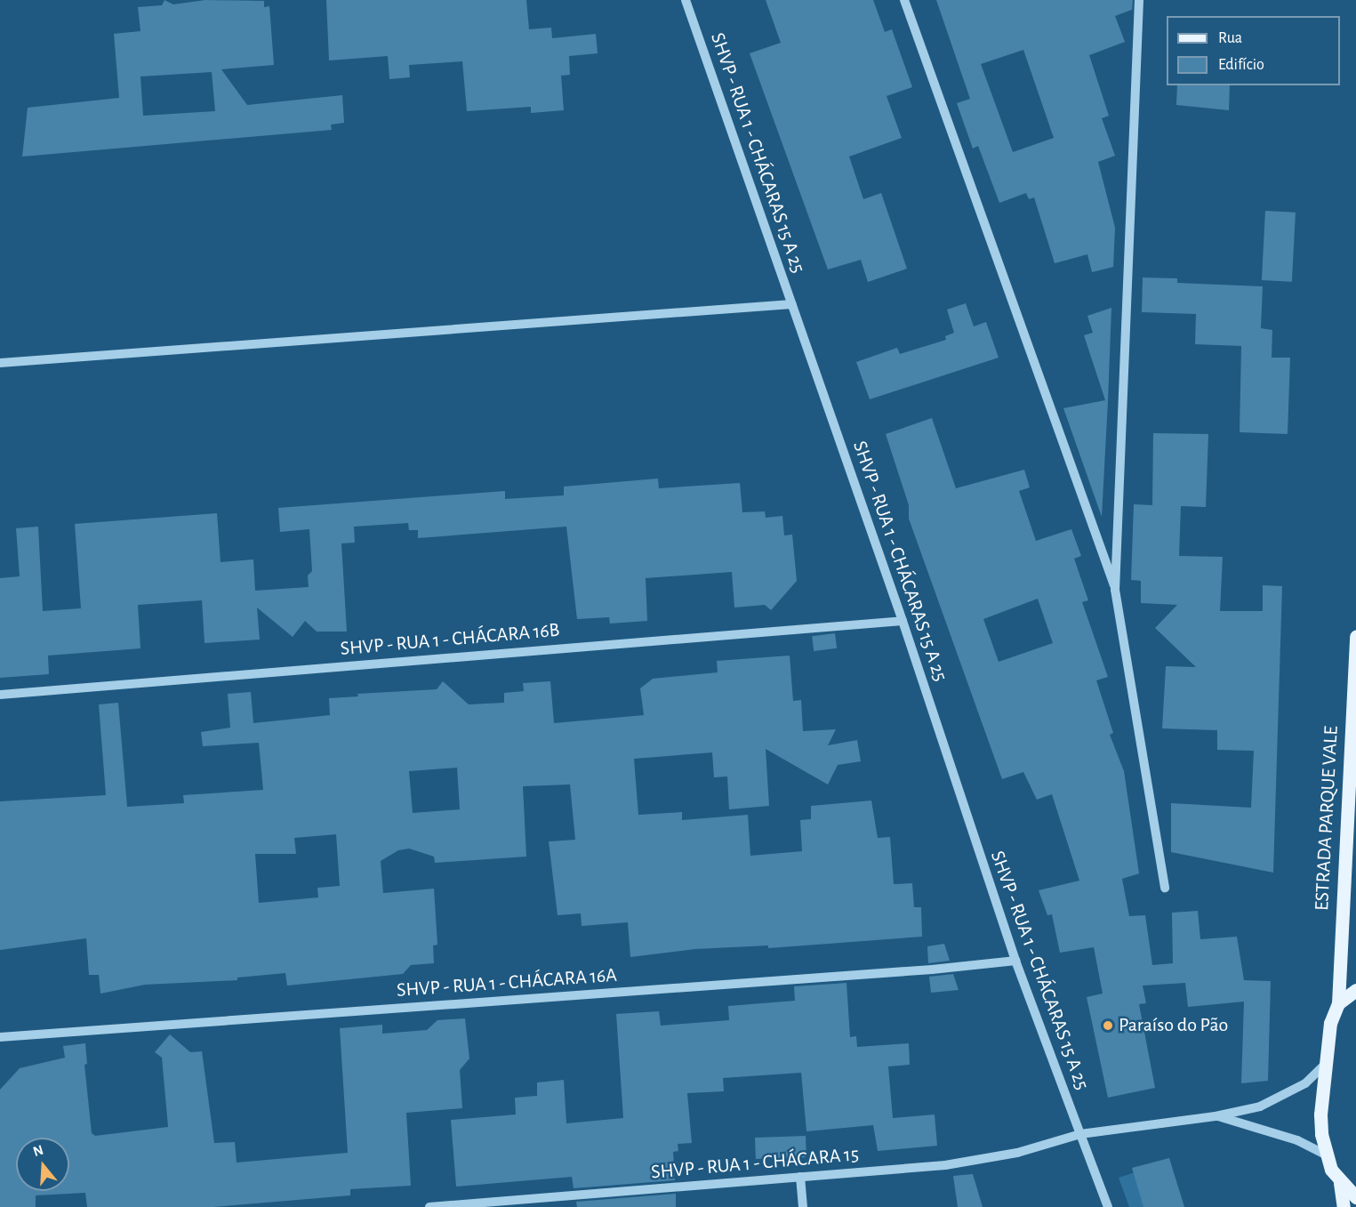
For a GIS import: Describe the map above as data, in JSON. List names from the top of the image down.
{
  "streets": {
    "main road": ["ESTRADA PARQUE VALE"],
    "street": [
      "SHVP - RUA 1 - CHÁCARAS 15 A 25",
      "SHVP - RUA 1 - CHÁCARA 16B",
      "SHVP - RUA 1 - CHÁCARA 16A",
      "SHVP - RUA 1 - CHÁCARA 15"
    ]
  },
  "crossings": [
    ["SHVP - RUA 1 - CHÁCARAS 15 A 25", "SHVP - RUA 1 - CHÁCARA 16B"],
    ["SHVP - RUA 1 - CHÁCARAS 15 A 25", "SHVP - RUA 1 - CHÁCARA 16A"],
    ["SHVP - RUA 1 - CHÁCARAS 15 A 25", "SHVP - RUA 1 - CHÁCARA 15"]
  ],
  "places": ["Paraíso do Pão"],
  "legend": ["Rua", "Edifício"],
  "north": "top"
}
